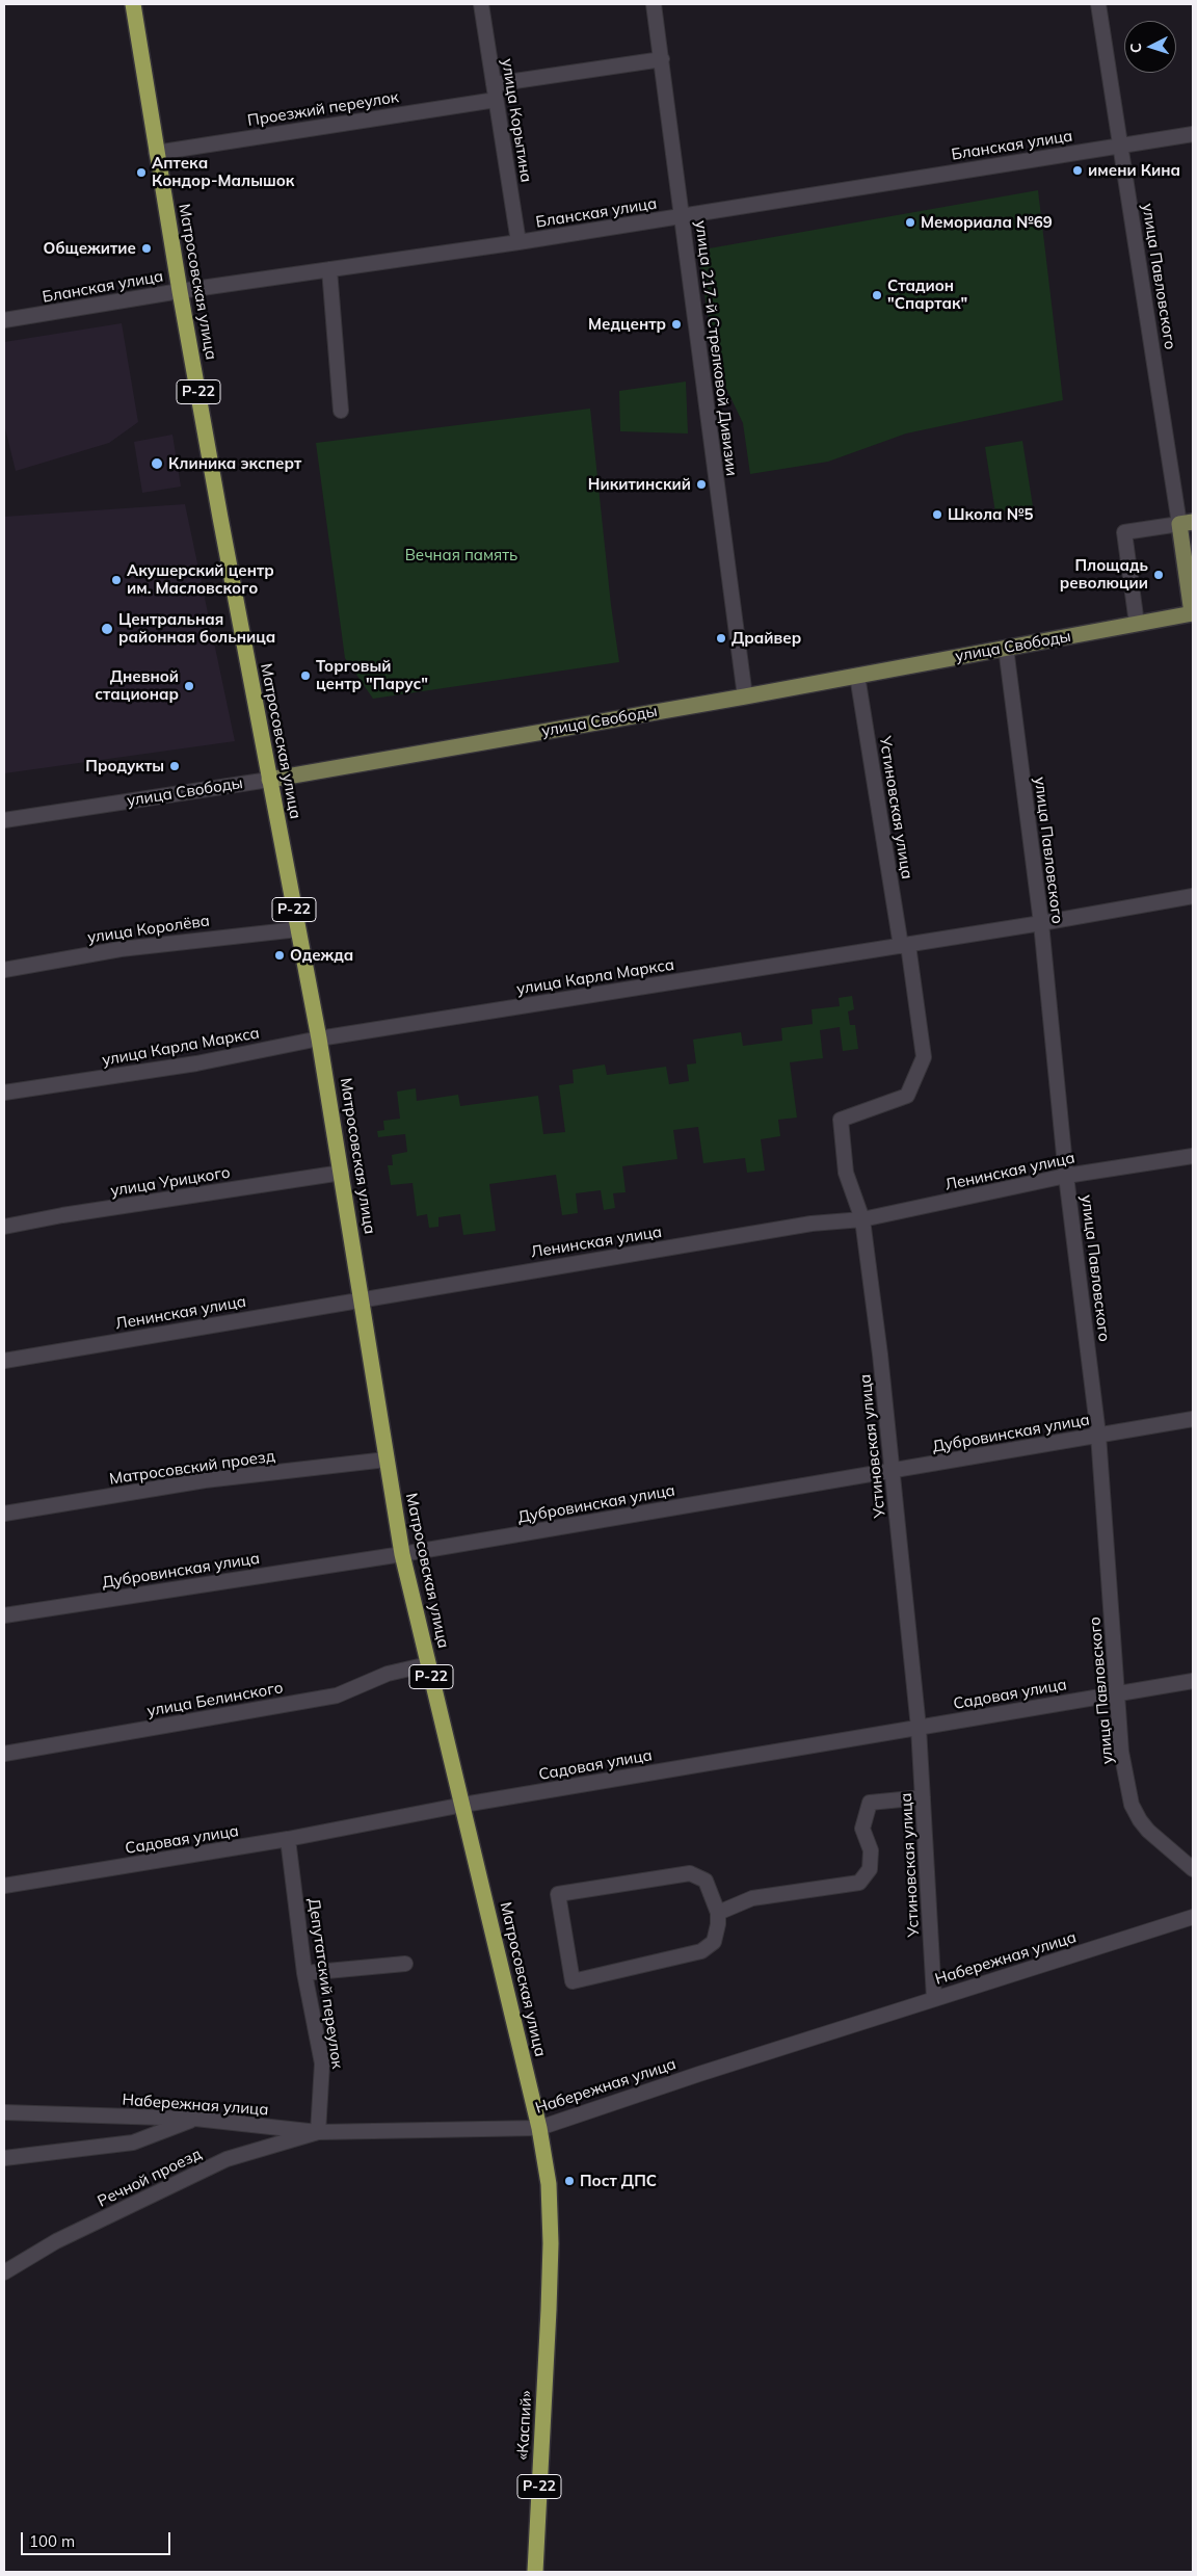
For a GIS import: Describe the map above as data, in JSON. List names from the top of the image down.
{
  "streets": {
    "highway": ["Матросовская улица", "Р-22", "«Каспий»"],
    "main road": ["улица Свободы"],
    "street": [
      "Проезжий переулок",
      "улица Корытина",
      "Бланская улица",
      "улица Павловского",
      "улица 217-й Стрелковой Дивизии",
      "Устиновская улица",
      "улица Королёва",
      "улица Карла Маркса",
      "Ленинская улица",
      "улица Урицкого",
      "Дубровинская улица",
      "Матросовский проезд",
      "Садовая улица",
      "улица Белинского",
      "Набережная улица",
      "Депутатский переулок",
      "Речной проезд"
    ]
  },
  "crossings": [
    ["Проезжий переулок", "улица Корытина"],
    ["Проезжий переулок", "Матросовская улица"],
    ["улица Корытина", "Бланская улица"],
    ["Бланская улица", "улица Павловского"],
    ["Бланская улица", "Матросовская улица"],
    ["Бланская улица", "улица 217-й Стрелковой Дивизии"],
    ["улица Павловского", "улица Свободы"],
    ["улица Павловского", "улица Карла Маркса"],
    ["улица Павловского", "Ленинская улица"],
    ["улица Павловского", "Дубровинская улица"],
    ["улица Павловского", "Садовая улица"],
    ["Матросовская улица", "улица Свободы"],
    ["Матросовская улица", "улица Королёва"],
    ["Матросовская улица", "улица Карла Маркса"],
    ["Матросовская улица", "Ленинская улица"],
    ["Матросовская улица", "улица Урицкого"],
    ["Матросовская улица", "Дубровинская улица"],
    ["Матросовская улица", "Матросовский проезд"],
    ["Матросовская улица", "Садовая улица"],
    ["Матросовская улица", "улица Белинского"],
    ["Матросовская улица", "Набережная улица"],
    ["Матросовская улица", "«Каспий»"],
    ["улица 217-й Стрелковой Дивизии", "улица Свободы"],
    ["улица Свободы", "Устиновская улица"],
    ["Устиновская улица", "улица Карла Маркса"],
    ["Устиновская улица", "Ленинская улица"],
    ["Устиновская улица", "Дубровинская улица"],
    ["Устиновская улица", "Садовая улица"],
    ["Устиновская улица", "Набережная улица"],
    ["Садовая улица", "Депутатский переулок"],
    ["Набережная улица", "Депутатский переулок"],
    ["Набережная улица", "Речной проезд"],
    ["Депутатский переулок", "Речной проезд"]
  ],
  "parks": ["Вечная память"],
  "places": [
    "имени Кина",
    "Аптека Кондор-Малышок",
    "Мемориала №69",
    "Общежитие",
    "Стадион \"Спартак\"",
    "Медцентр",
    "Клиника эксперт",
    "Никитинский",
    "Школа №5",
    "Площадь революции",
    "Акушерский центр им. Масловского",
    "Центральная районная больница",
    "Драйвер",
    "Торговый центр \"Парус\"",
    "Дневной стационар",
    "Продукты",
    "Одежда",
    "Пост ДПС"
  ],
  "scale_bar": "100 m",
  "north": "left"
}
